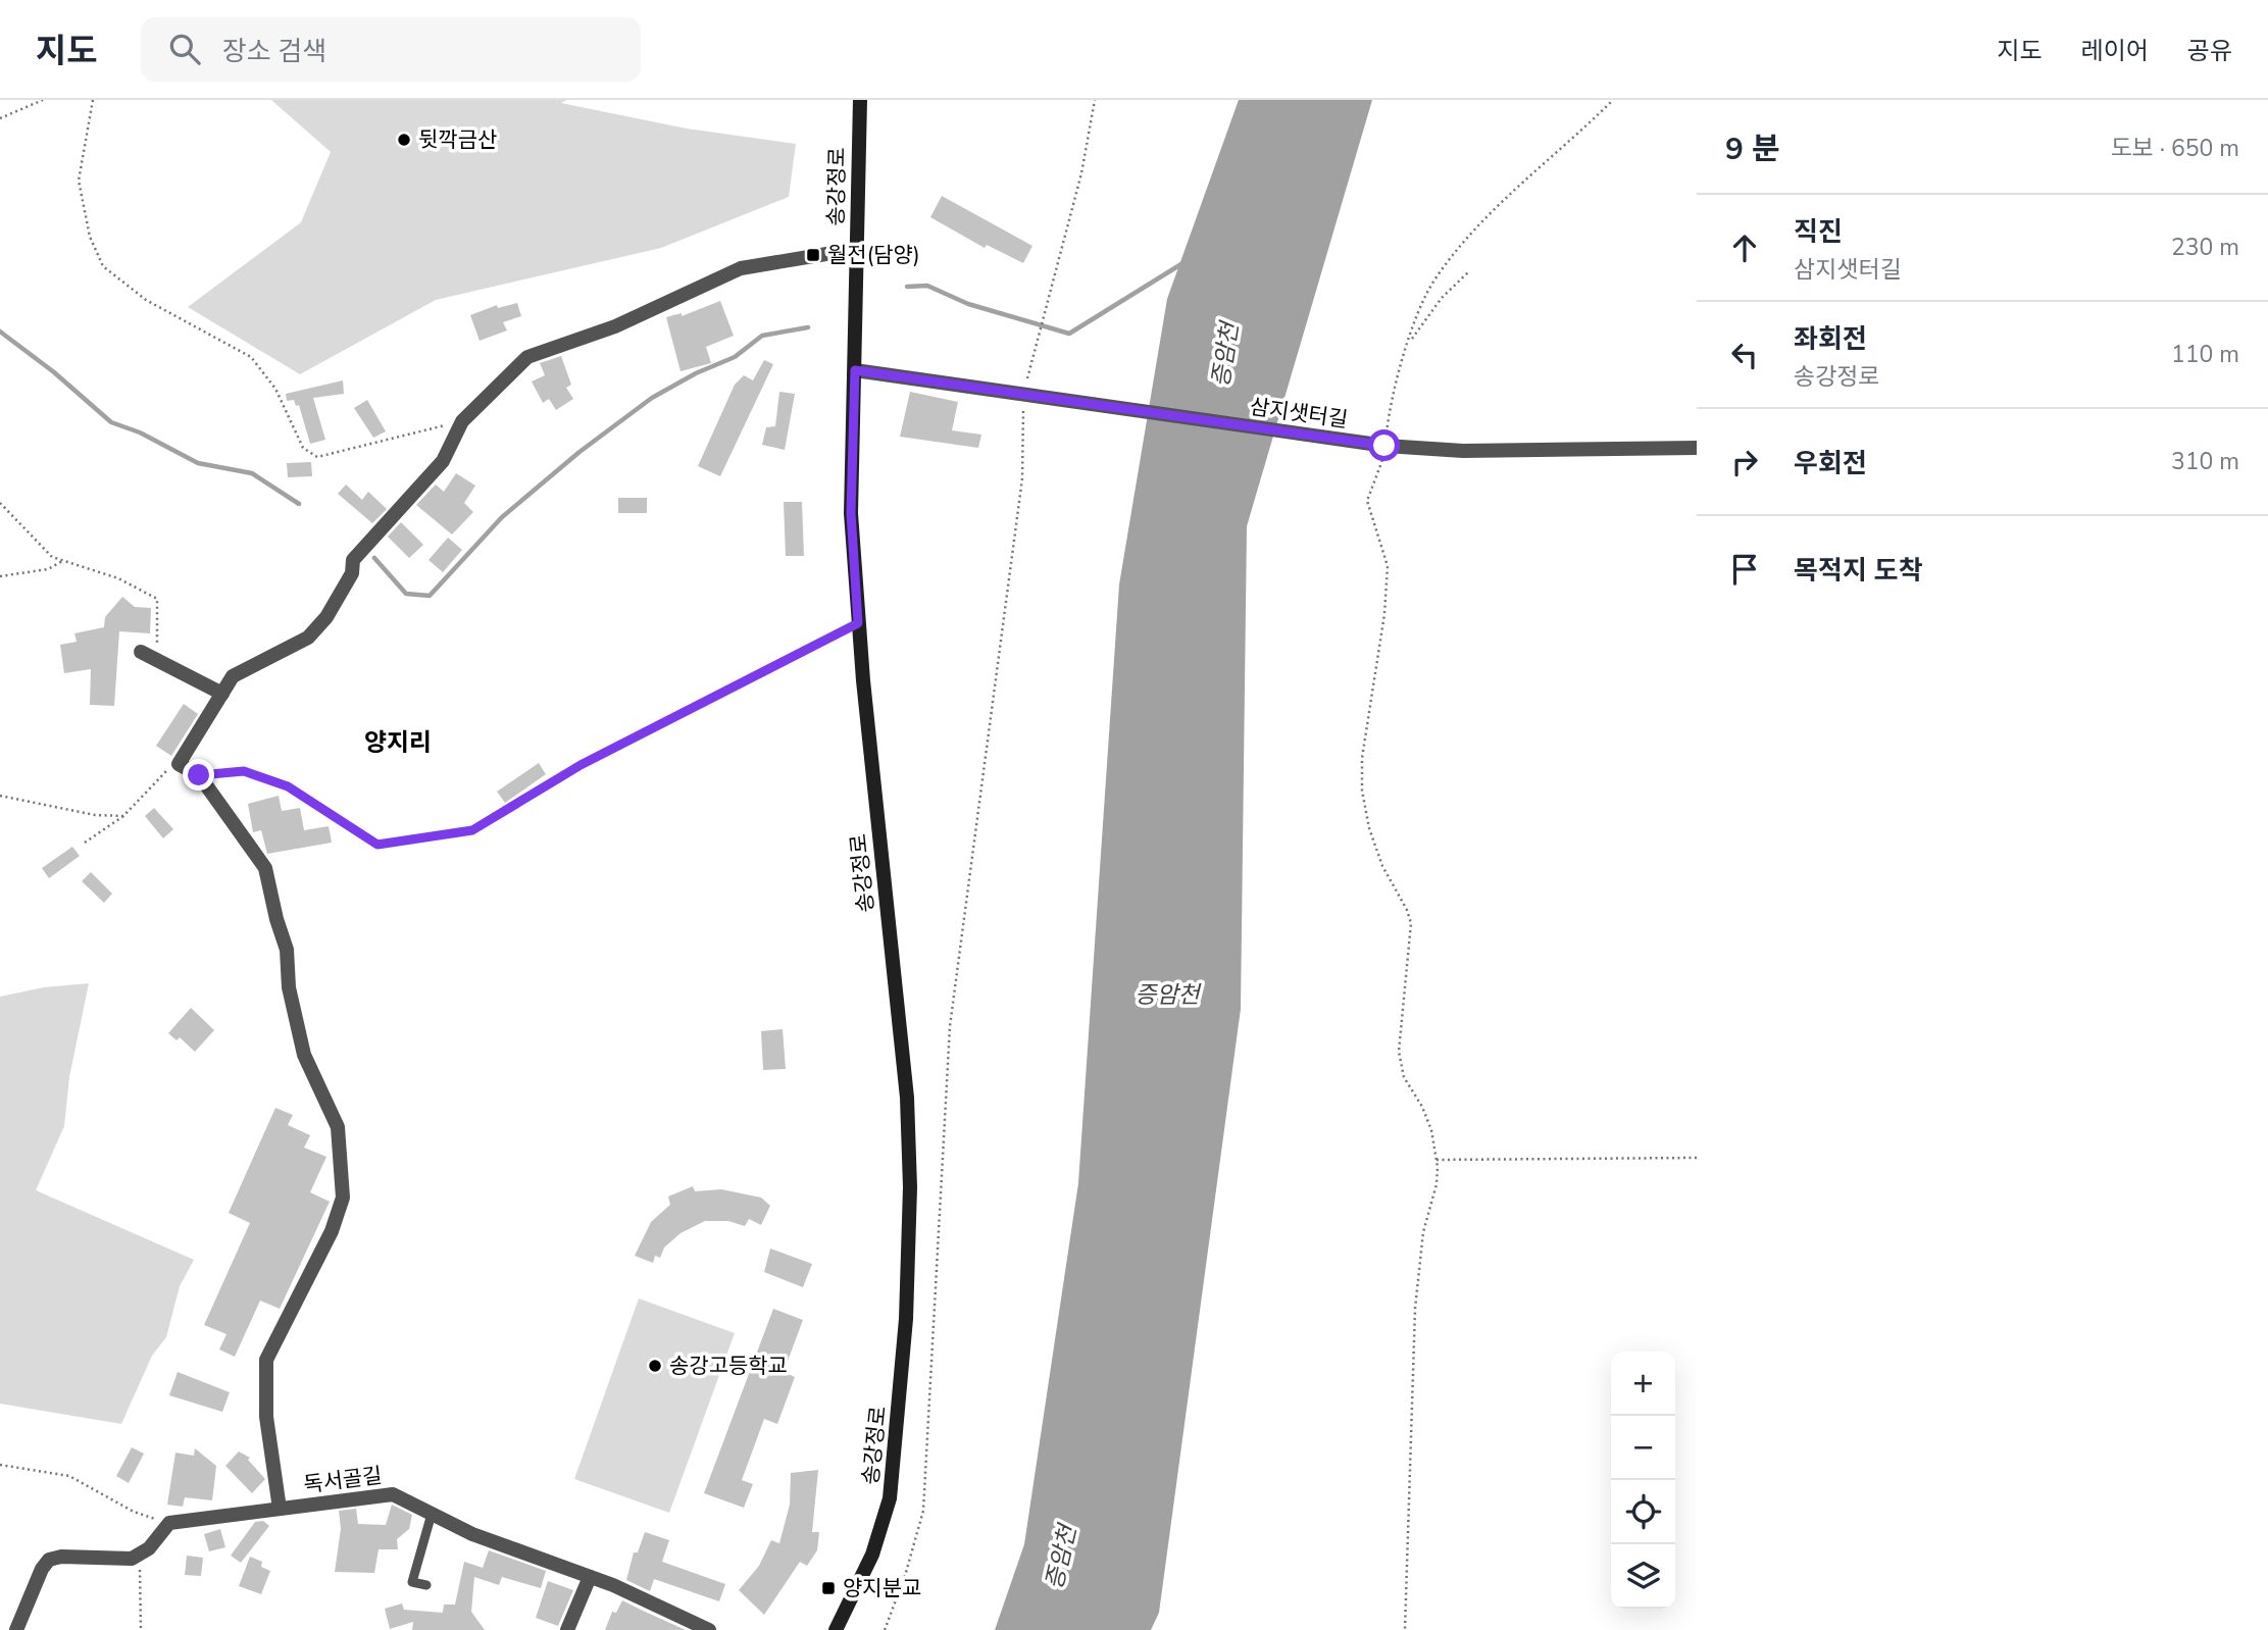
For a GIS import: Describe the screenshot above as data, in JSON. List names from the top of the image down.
{
  "streets": {
    "main road": ["송강정로"],
    "street": ["삼지샛터길", "독서골길"]
  },
  "crossings": [
    ["송강정로", "삼지샛터길"]
  ],
  "districts": ["양지리"],
  "water": ["증암천"],
  "places": {
    "other": ["뒷깍금산", "송강고등학교"],
    "transit": ["월전(담양)", "양지분교"]
  },
  "page": {
    "header": "지도",
    "search": "장소 검색",
    "nav": ["지도", "레이어", "공유"],
    "heading": ["9 분", "도보 · 650 m"],
    "list": [
      ["직진", "삼지샛터길", "230 m"],
      ["좌회전", "송강정로", "110 m"],
      ["우회전", "310 m"],
      "목적지 도착"
    ],
    "map_buttons": ["+", "−"]
  }
}
